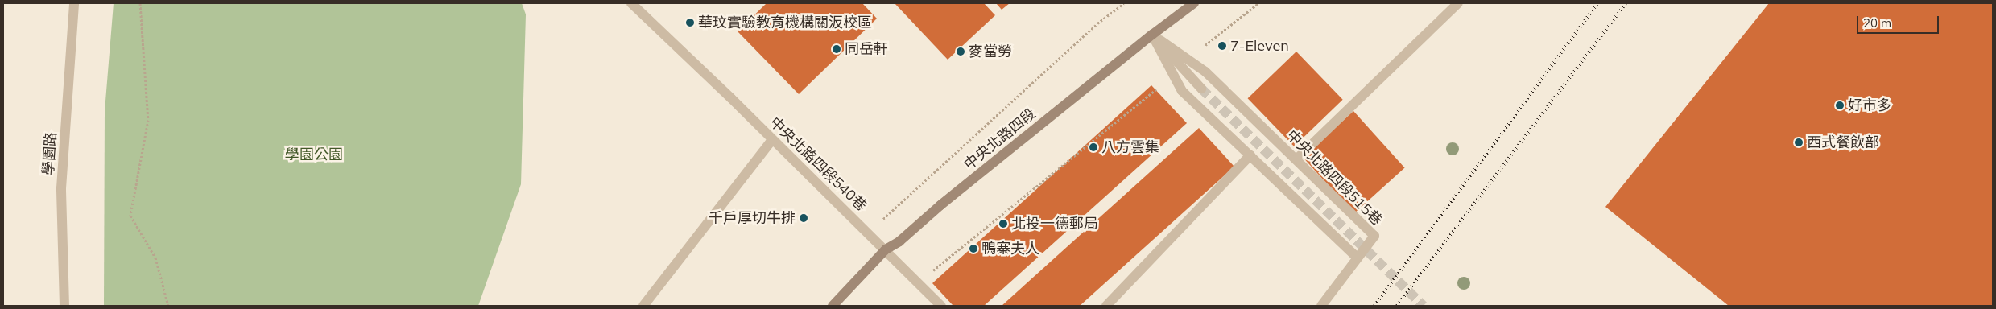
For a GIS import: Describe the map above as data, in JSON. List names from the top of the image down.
{
  "streets": {
    "street": [
      "中央北路四段",
      "學園路",
      "中央北路四段540巷",
      "中央北路四段515巷"
    ]
  },
  "crossings": [
    ["中央北路四段", "中央北路四段540巷"],
    ["中央北路四段", "中央北路四段515巷"]
  ],
  "parks": ["學園公園"],
  "places": [
    "華玟實驗教育機構關汳校區",
    "7-Eleven",
    "同岳軒",
    "麥當勞",
    "好市多",
    "西式餐飲部",
    "八方雲集",
    "千戶厚切牛排",
    "北投一德郵局",
    "鴨寨夫人"
  ],
  "scale_bar": "20 m"
}
